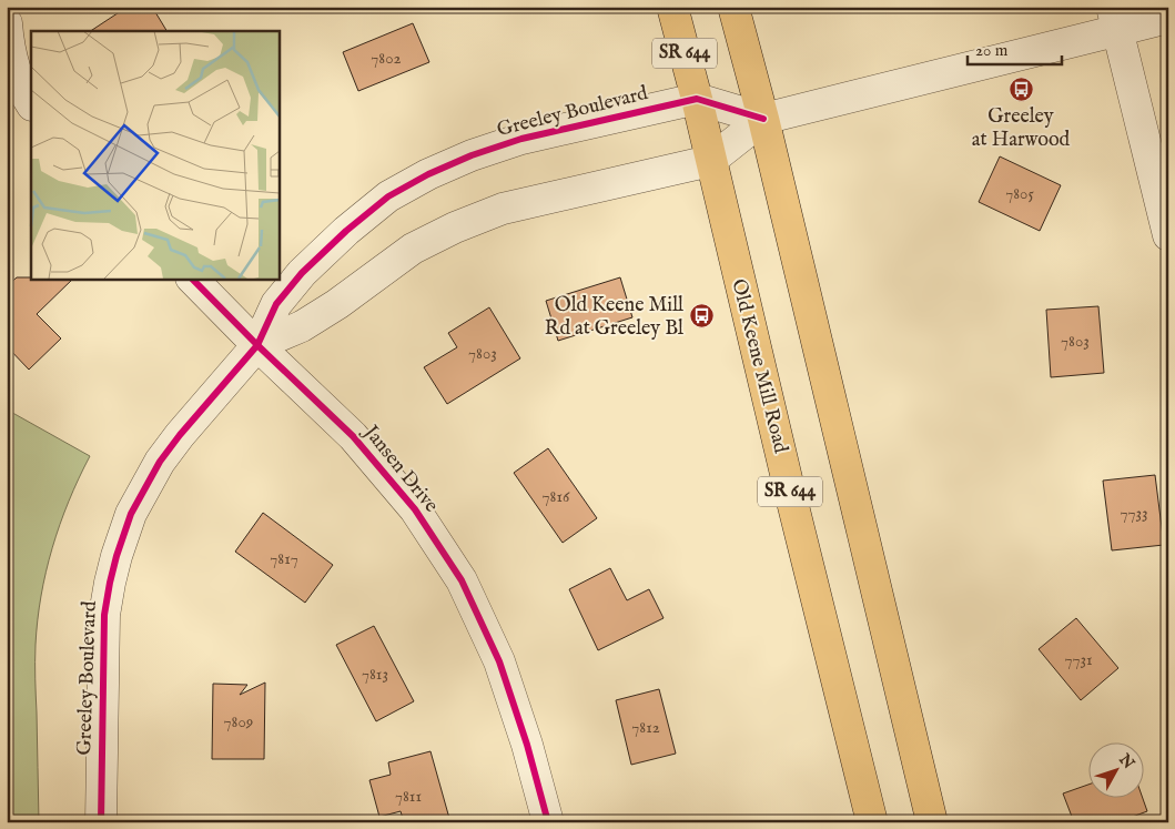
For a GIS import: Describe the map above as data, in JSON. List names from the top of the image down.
{
  "streets": {
    "main road": ["SR 644", "Old Keene Mill Road"],
    "street": ["Greeley Boulevard", "Jansen Drive"]
  },
  "crossings": [
    ["SR 644", "Greeley Boulevard"],
    ["Greeley Boulevard", "Old Keene Mill Road"],
    ["Greeley Boulevard", "Jansen Drive"]
  ],
  "places": {
    "bus stop": ["Greeley at Harwood", "Old Keene Mill Rd at Greeley Bl"]
  },
  "house_numbers": [
    "7802",
    "7805",
    "7803",
    "7803",
    "7816",
    "7733",
    "7817",
    "7731",
    "7813",
    "7809",
    "7812",
    "7811"
  ],
  "scale_bar": "20 m",
  "north": "top right"
}
